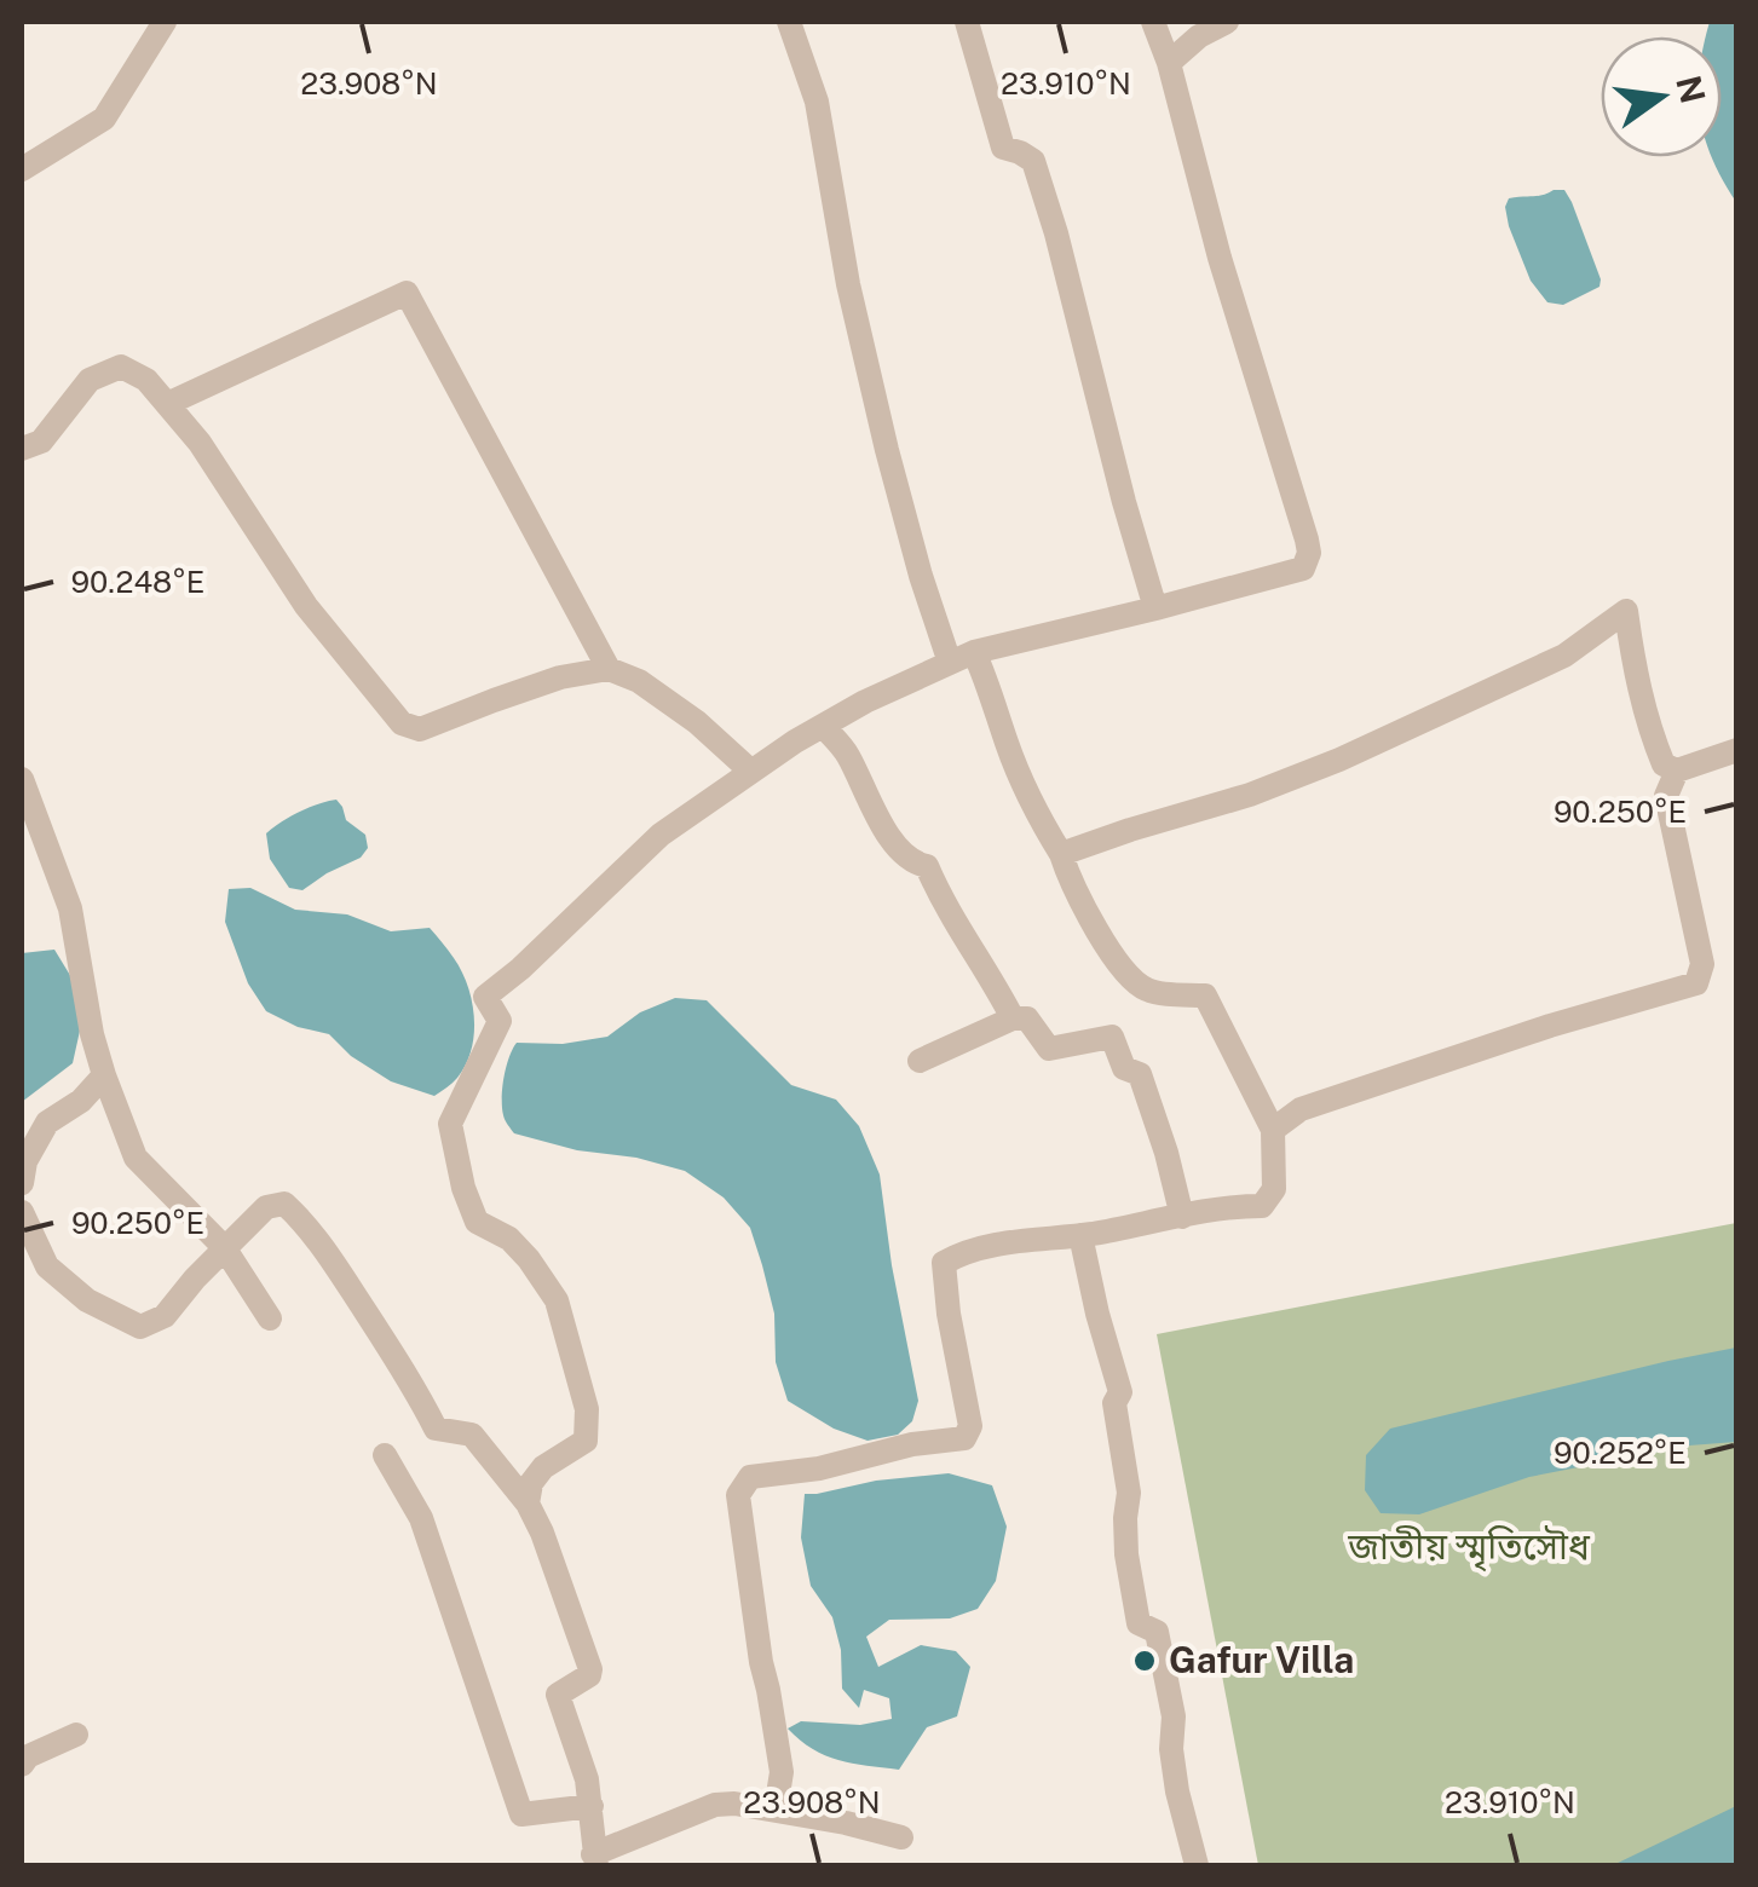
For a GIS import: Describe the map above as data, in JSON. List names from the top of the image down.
{
  "parks": ["জাতীয় স্মৃতিসৌধ"],
  "places": ["Gafur Villa"],
  "north": "right",
  "coordinates": [
    "23.908°N",
    "23.910°N",
    "90.248°E",
    "90.250°E",
    "90.252°E"
  ]
}
